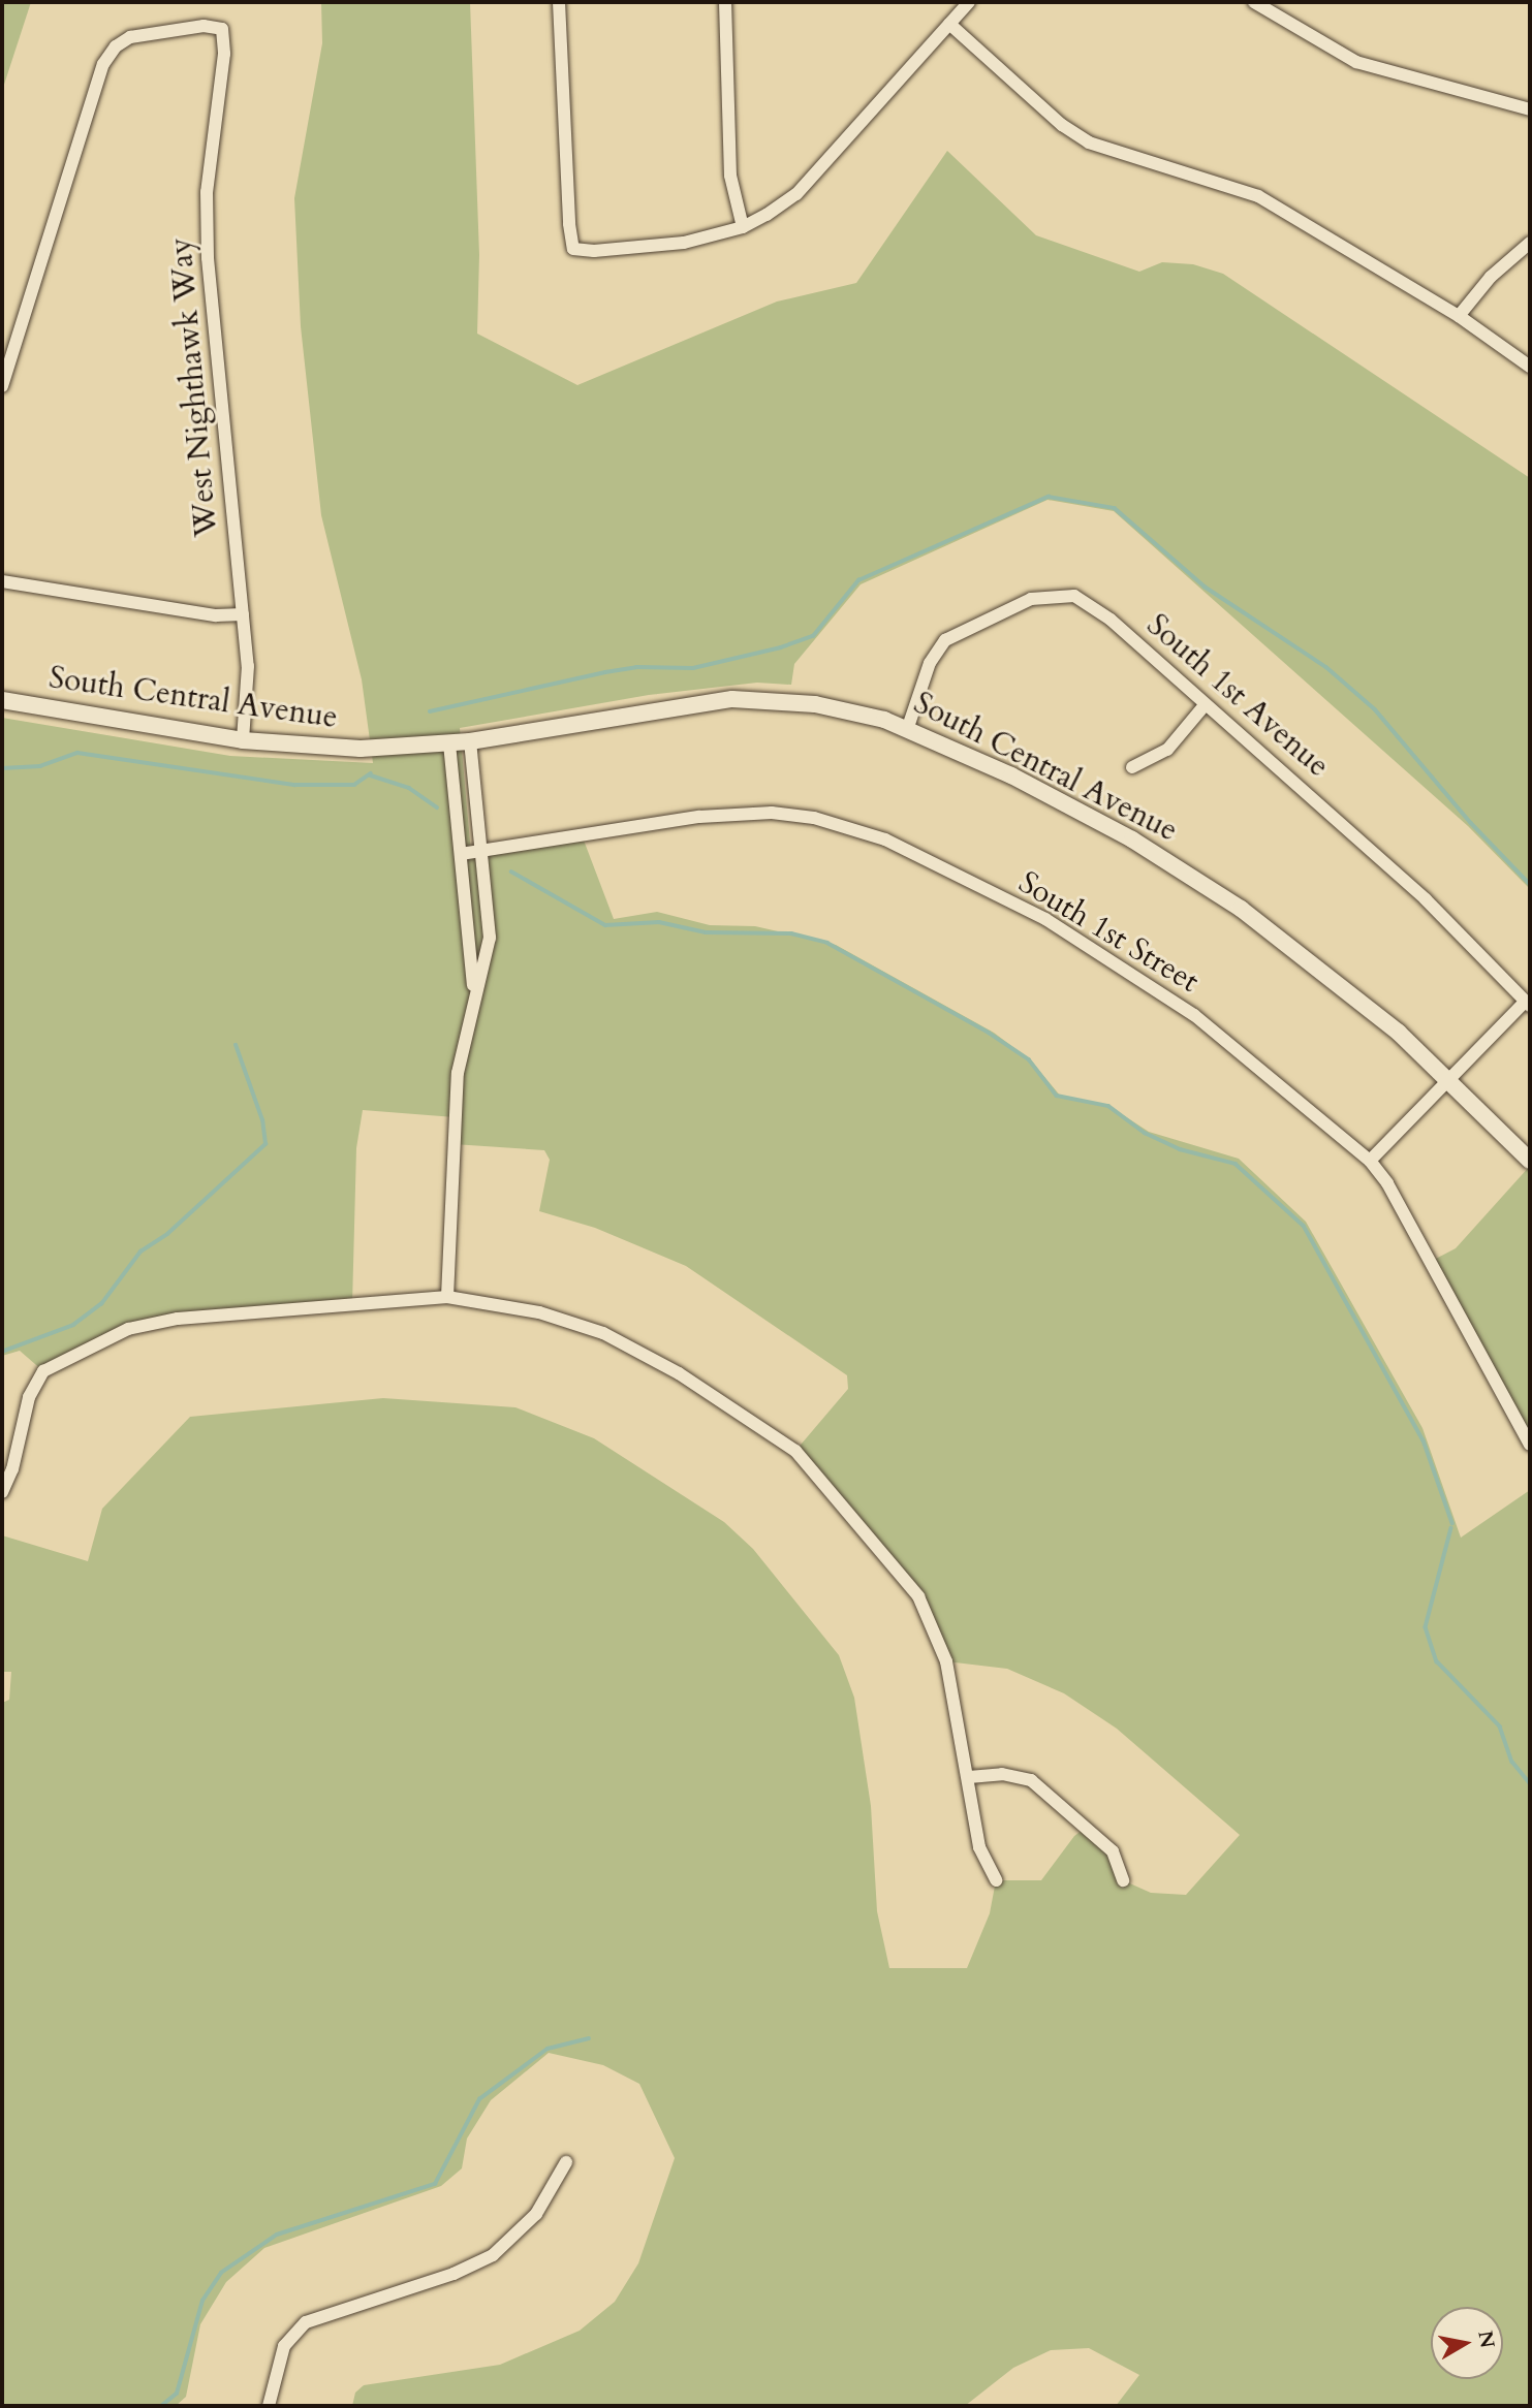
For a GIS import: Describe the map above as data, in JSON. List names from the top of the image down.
{
  "streets": {
    "street": [
      "West Nighthawk Way",
      "South 1st Avenue",
      "South Central Avenue",
      "South 1st Street"
    ]
  },
  "crossings": [
    ["West Nighthawk Way", "South Central Avenue"],
    ["South 1st Avenue", "South Central Avenue"]
  ],
  "north": "right"
}
